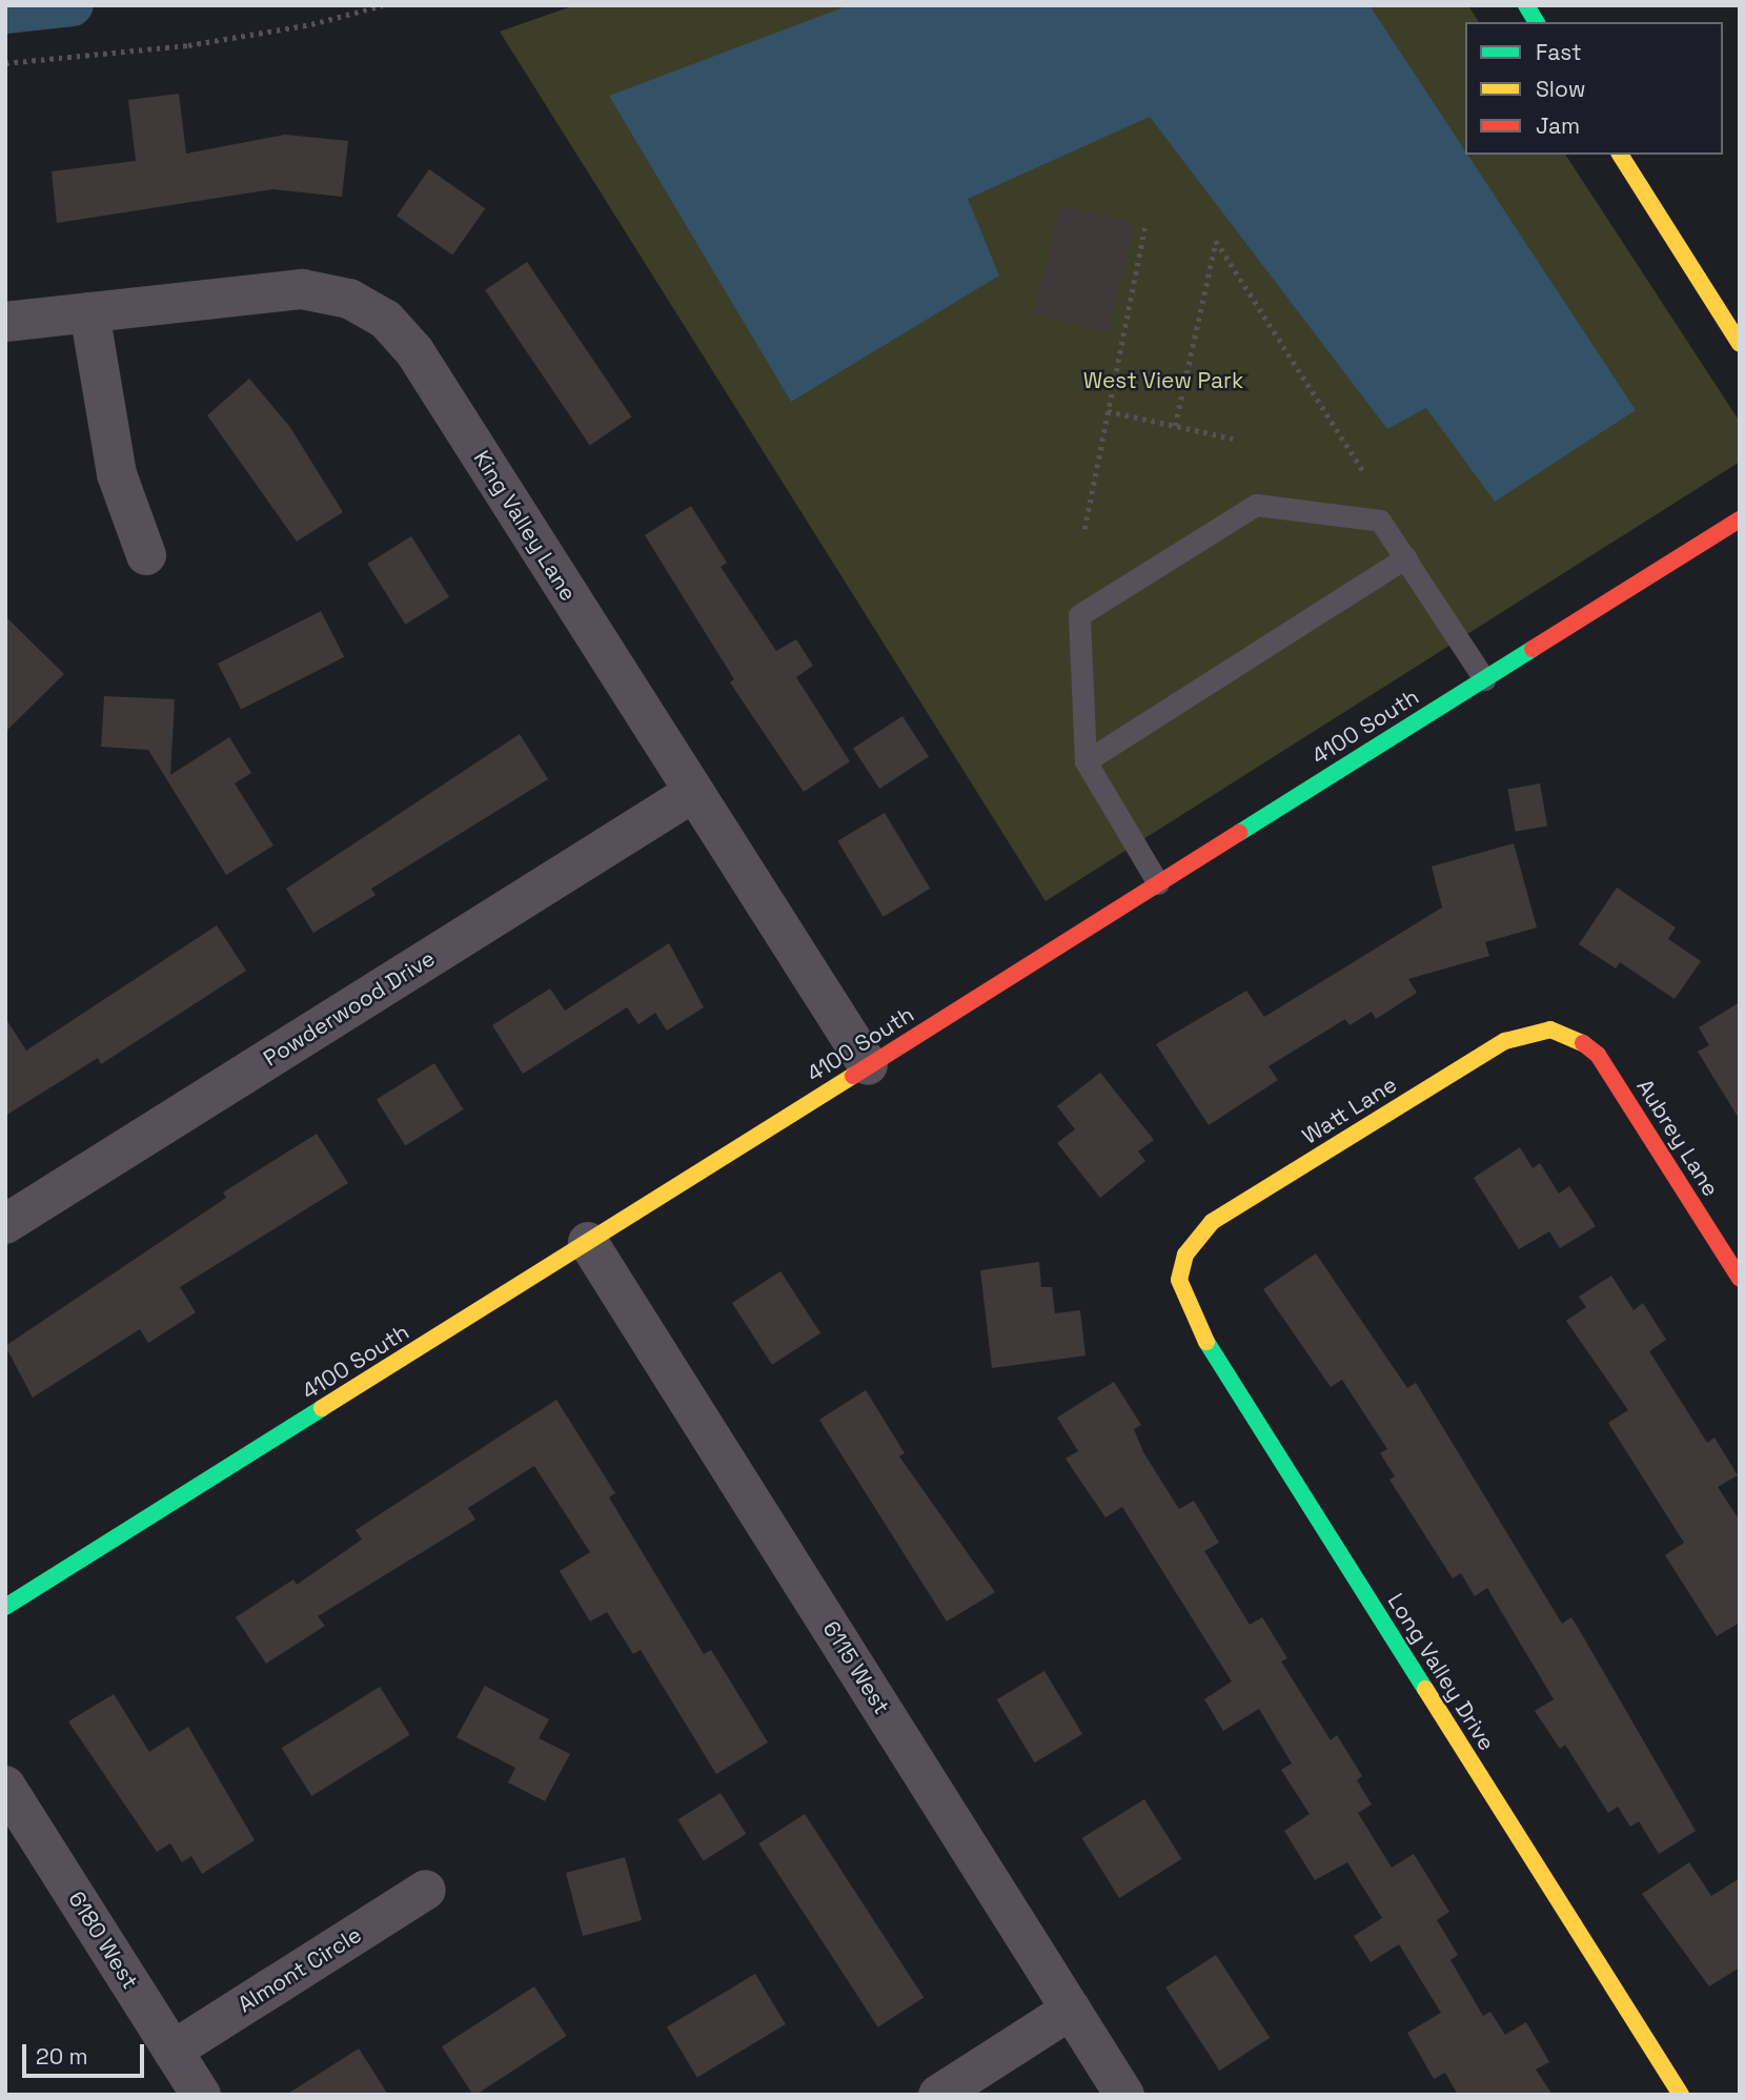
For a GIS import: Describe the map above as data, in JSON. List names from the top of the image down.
{
  "streets": {
    "main road": [
      "4100 South",
      "Watt Lane",
      "Aubrey Lane",
      "Long Valley Drive"
    ],
    "street": [
      "King Valley Lane",
      "Powderwood Drive",
      "6115 West",
      "6180 West",
      "Almont Circle"
    ]
  },
  "crossings": [
    ["King Valley Lane", "4100 South"],
    ["King Valley Lane", "Powderwood Drive"],
    ["4100 South", "6115 West"],
    ["Watt Lane", "Aubrey Lane"],
    ["Watt Lane", "Long Valley Drive"],
    ["6180 West", "Almont Circle"]
  ],
  "parks": ["West View Park"],
  "legend": ["Fast", "Slow", "Jam"],
  "scale_bar": "20 m"
}
